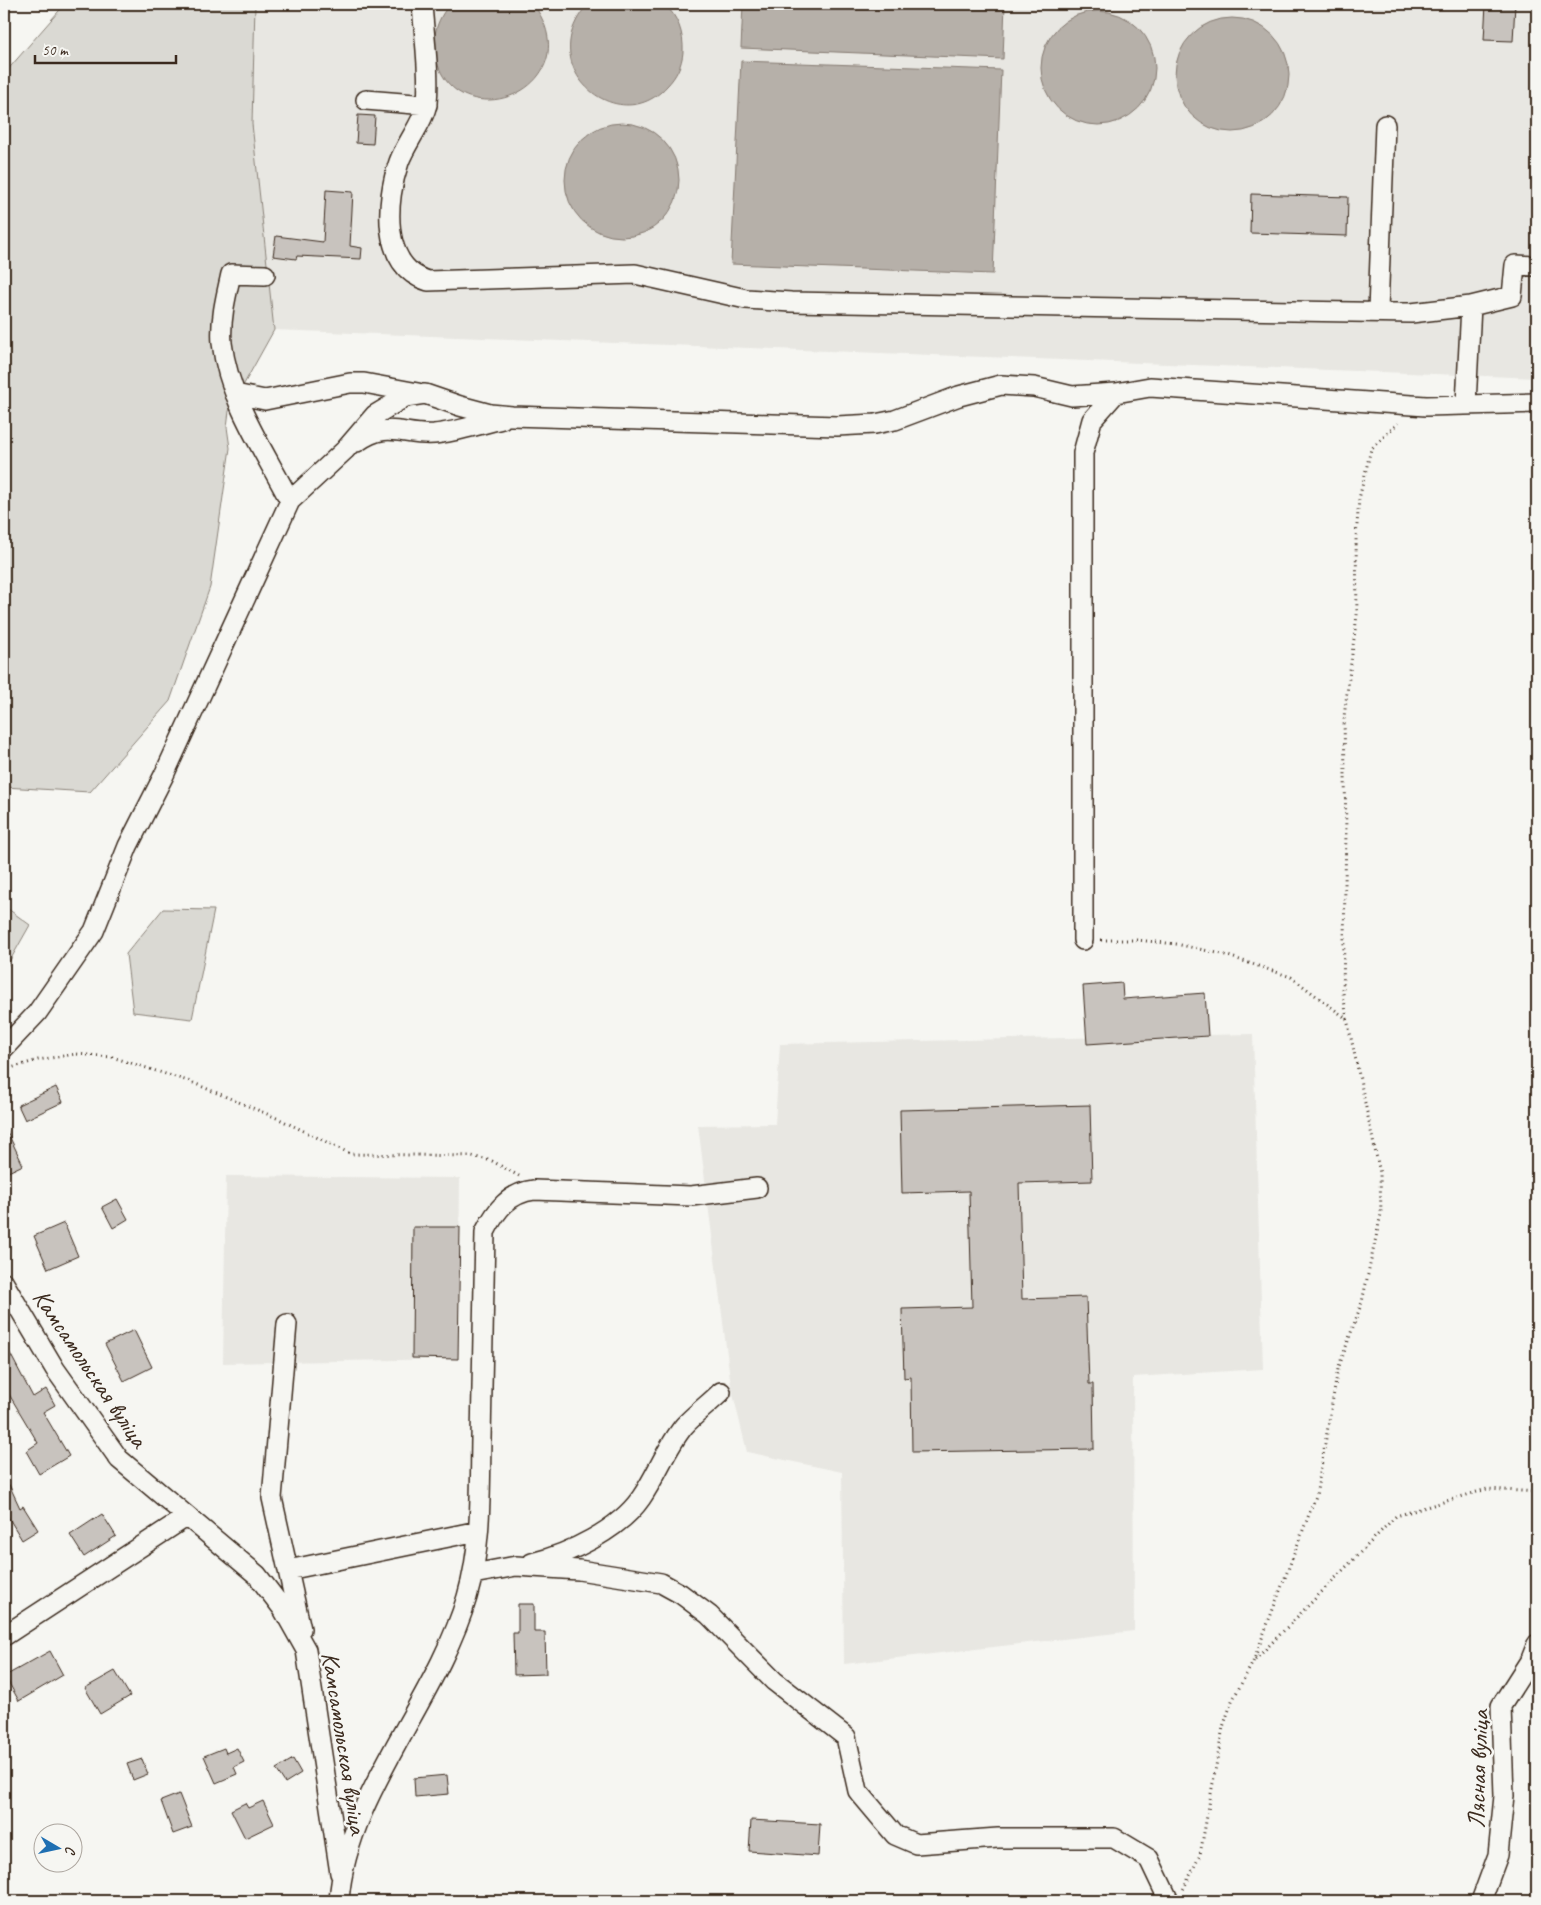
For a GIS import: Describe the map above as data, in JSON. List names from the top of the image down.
{
  "streets": {
    "street": ["Камсамольская вуліца", "Лясная вуліца"]
  },
  "scale_bar": "50 m",
  "north": "right"
}
